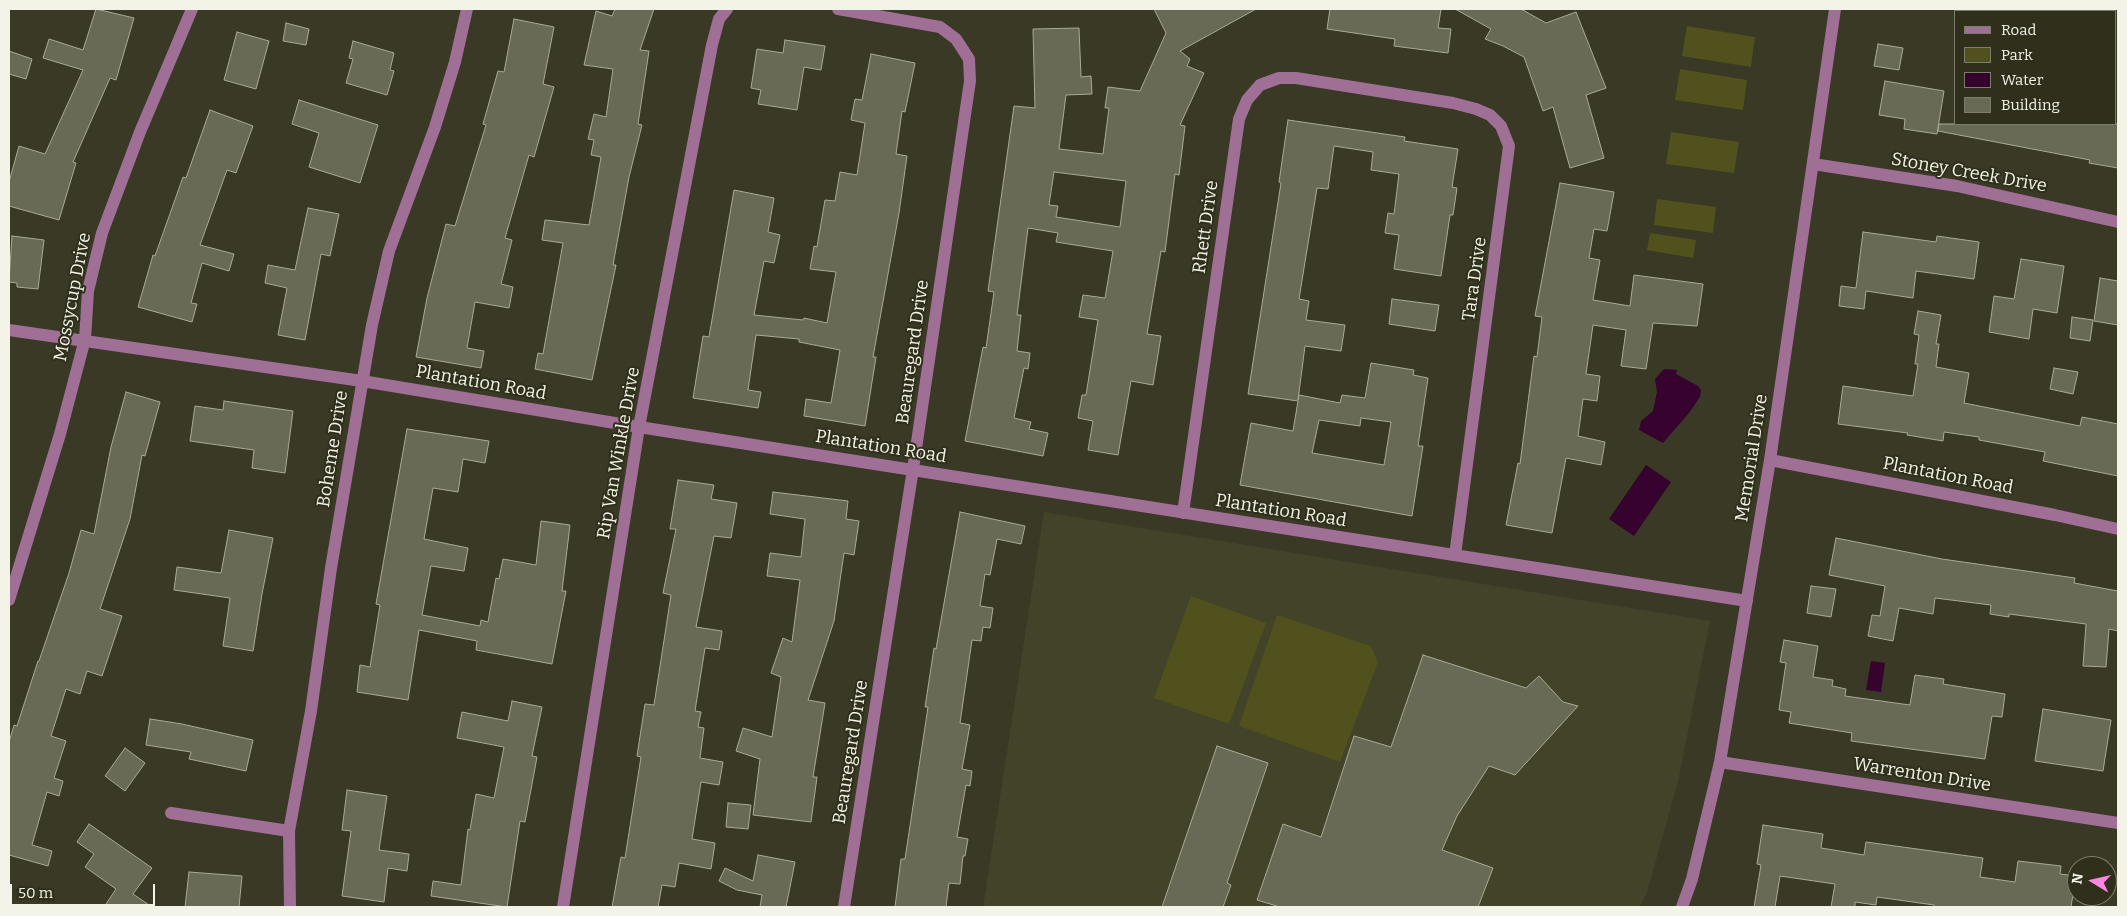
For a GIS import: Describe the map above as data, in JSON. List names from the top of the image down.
{
  "streets": {
    "street": [
      "Stoney Creek Drive",
      "Rhett Drive",
      "Tara Drive",
      "Mossycup Drive",
      "Beauregard Drive",
      "Plantation Road",
      "Boheme Drive",
      "Rip Van Winkle Drive",
      "Memorial Drive",
      "Warrenton Drive"
    ]
  },
  "crossings": [
    ["Stoney Creek Drive", "Memorial Drive"],
    ["Rhett Drive", "Tara Drive"],
    ["Rhett Drive", "Plantation Road"],
    ["Tara Drive", "Plantation Road"],
    ["Mossycup Drive", "Plantation Road"],
    ["Beauregard Drive", "Plantation Road"],
    ["Plantation Road", "Boheme Drive"],
    ["Plantation Road", "Rip Van Winkle Drive"],
    ["Plantation Road", "Memorial Drive"],
    ["Memorial Drive", "Warrenton Drive"]
  ],
  "legend": [
    "Road",
    "Park",
    "Water",
    "Building"
  ],
  "scale_bar": "50 m",
  "north": "left"
}
